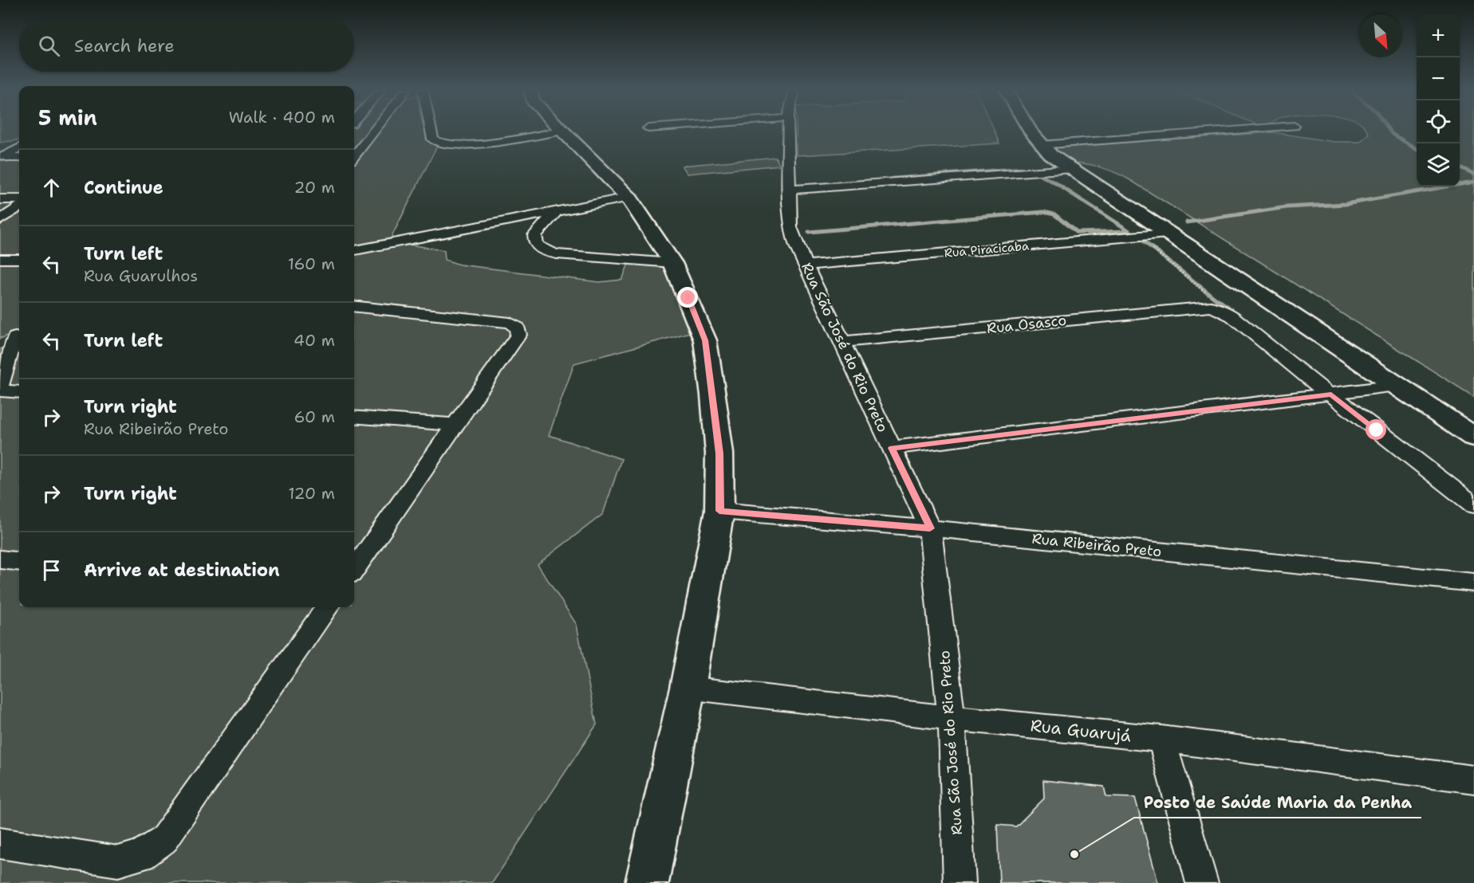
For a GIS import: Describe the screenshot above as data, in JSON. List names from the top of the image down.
{
  "streets": {
    "street": [
      "Rua Piracicaba",
      "Rua Osasco",
      "Rua São José do Rio Preto",
      "Rua Ribeirão Preto",
      "Rua Guarujá"
    ]
  },
  "crossings": [
    ["Rua Piracicaba", "Rua São José do Rio Preto"],
    ["Rua Osasco", "Rua São José do Rio Preto"],
    ["Rua São José do Rio Preto", "Rua Ribeirão Preto"],
    ["Rua São José do Rio Preto", "Rua Guarujá"]
  ],
  "places": ["Posto de Saúde Maria da Penha"],
  "north": "bottom right",
  "page": {
    "map_buttons": ["+", "−"],
    "search": "Search here",
    "heading": ["5 min", "Walk · 400 m"],
    "list": [
      ["Continue", "20 m"],
      ["Turn left", "Rua Guarulhos", "160 m"],
      ["Turn left", "40 m"],
      ["Turn right", "Rua Ribeirão Preto", "60 m"],
      ["Turn right", "120 m"],
      "Arrive at destination"
    ]
  }
}
